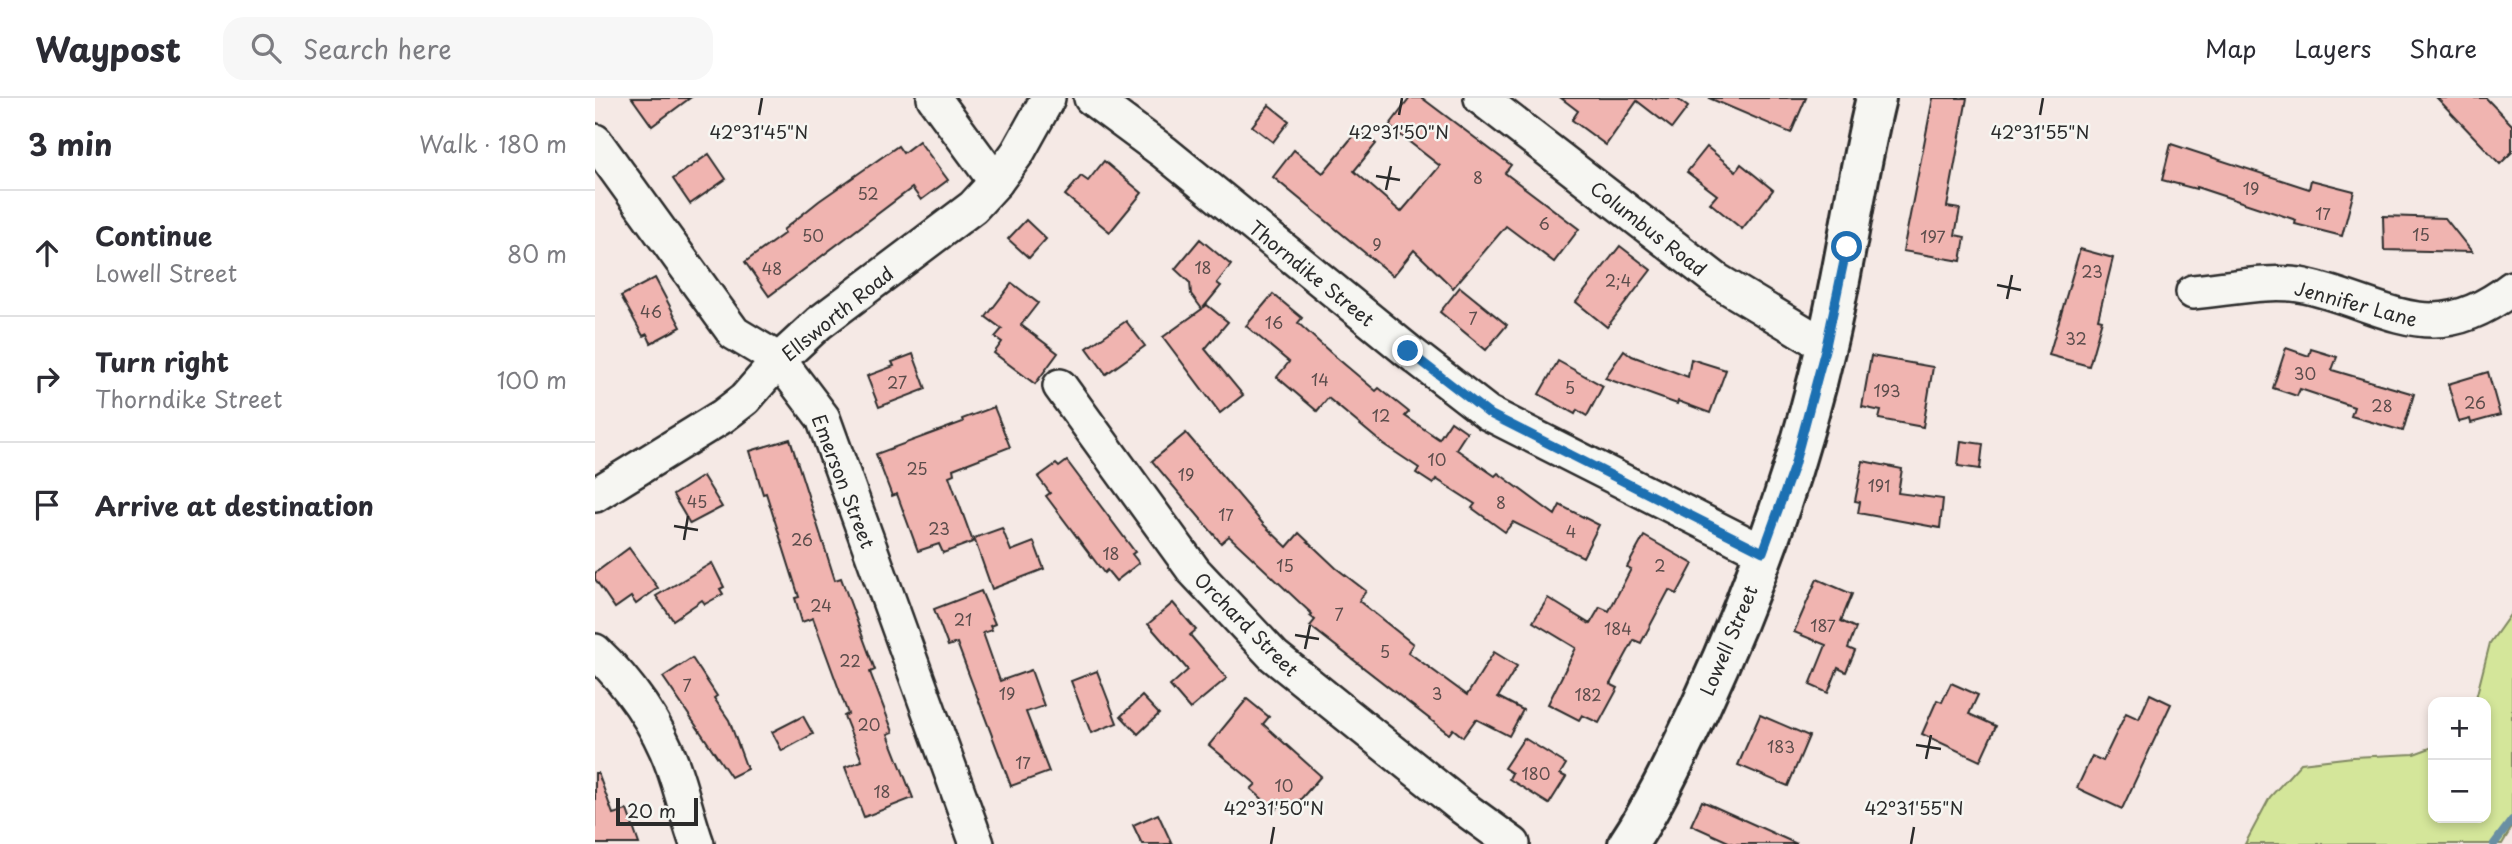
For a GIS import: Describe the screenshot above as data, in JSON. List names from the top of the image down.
{
  "streets": {
    "main road": ["Lowell Street"],
    "street": [
      "Columbus Road",
      "Thorndike Street",
      "Jennifer Lane",
      "Ellsworth Road",
      "Emerson Street",
      "Orchard Street"
    ]
  },
  "crossings": [
    ["Columbus Road", "Lowell Street"],
    ["Thorndike Street", "Lowell Street"],
    ["Ellsworth Road", "Emerson Street"]
  ],
  "house_numbers": [
    "8",
    "19",
    "52",
    "17",
    "6",
    "15",
    "50",
    "197",
    "9",
    "18",
    "48",
    "23",
    "2;4",
    "46",
    "7",
    "16",
    "32",
    "30",
    "14",
    "27",
    "5",
    "193",
    "26",
    "28",
    "12",
    "10",
    "25",
    "19",
    "191",
    "45",
    "8",
    "17",
    "23",
    "4",
    "26",
    "18",
    "15",
    "2",
    "24",
    "7",
    "21",
    "187",
    "184",
    "5",
    "22",
    "7",
    "19",
    "3",
    "182",
    "20",
    "183",
    "17",
    "180",
    "10",
    "18"
  ],
  "scale_bar": "20 m",
  "page": {
    "header": "Waypost",
    "search": "Search here",
    "nav": ["Map", "Layers", "Share"],
    "heading": ["3 min", "Walk · 180 m"],
    "list": [
      ["Continue", "Lowell Street", "80 m"],
      ["Turn right", "Thorndike Street", "100 m"],
      "Arrive at destination"
    ],
    "map_buttons": ["+", "−"],
    "scale": "20 m"
  },
  "coordinates": ["42°31'45\"N", "42°31'50\"N", "42°31'55\"N"]
}
